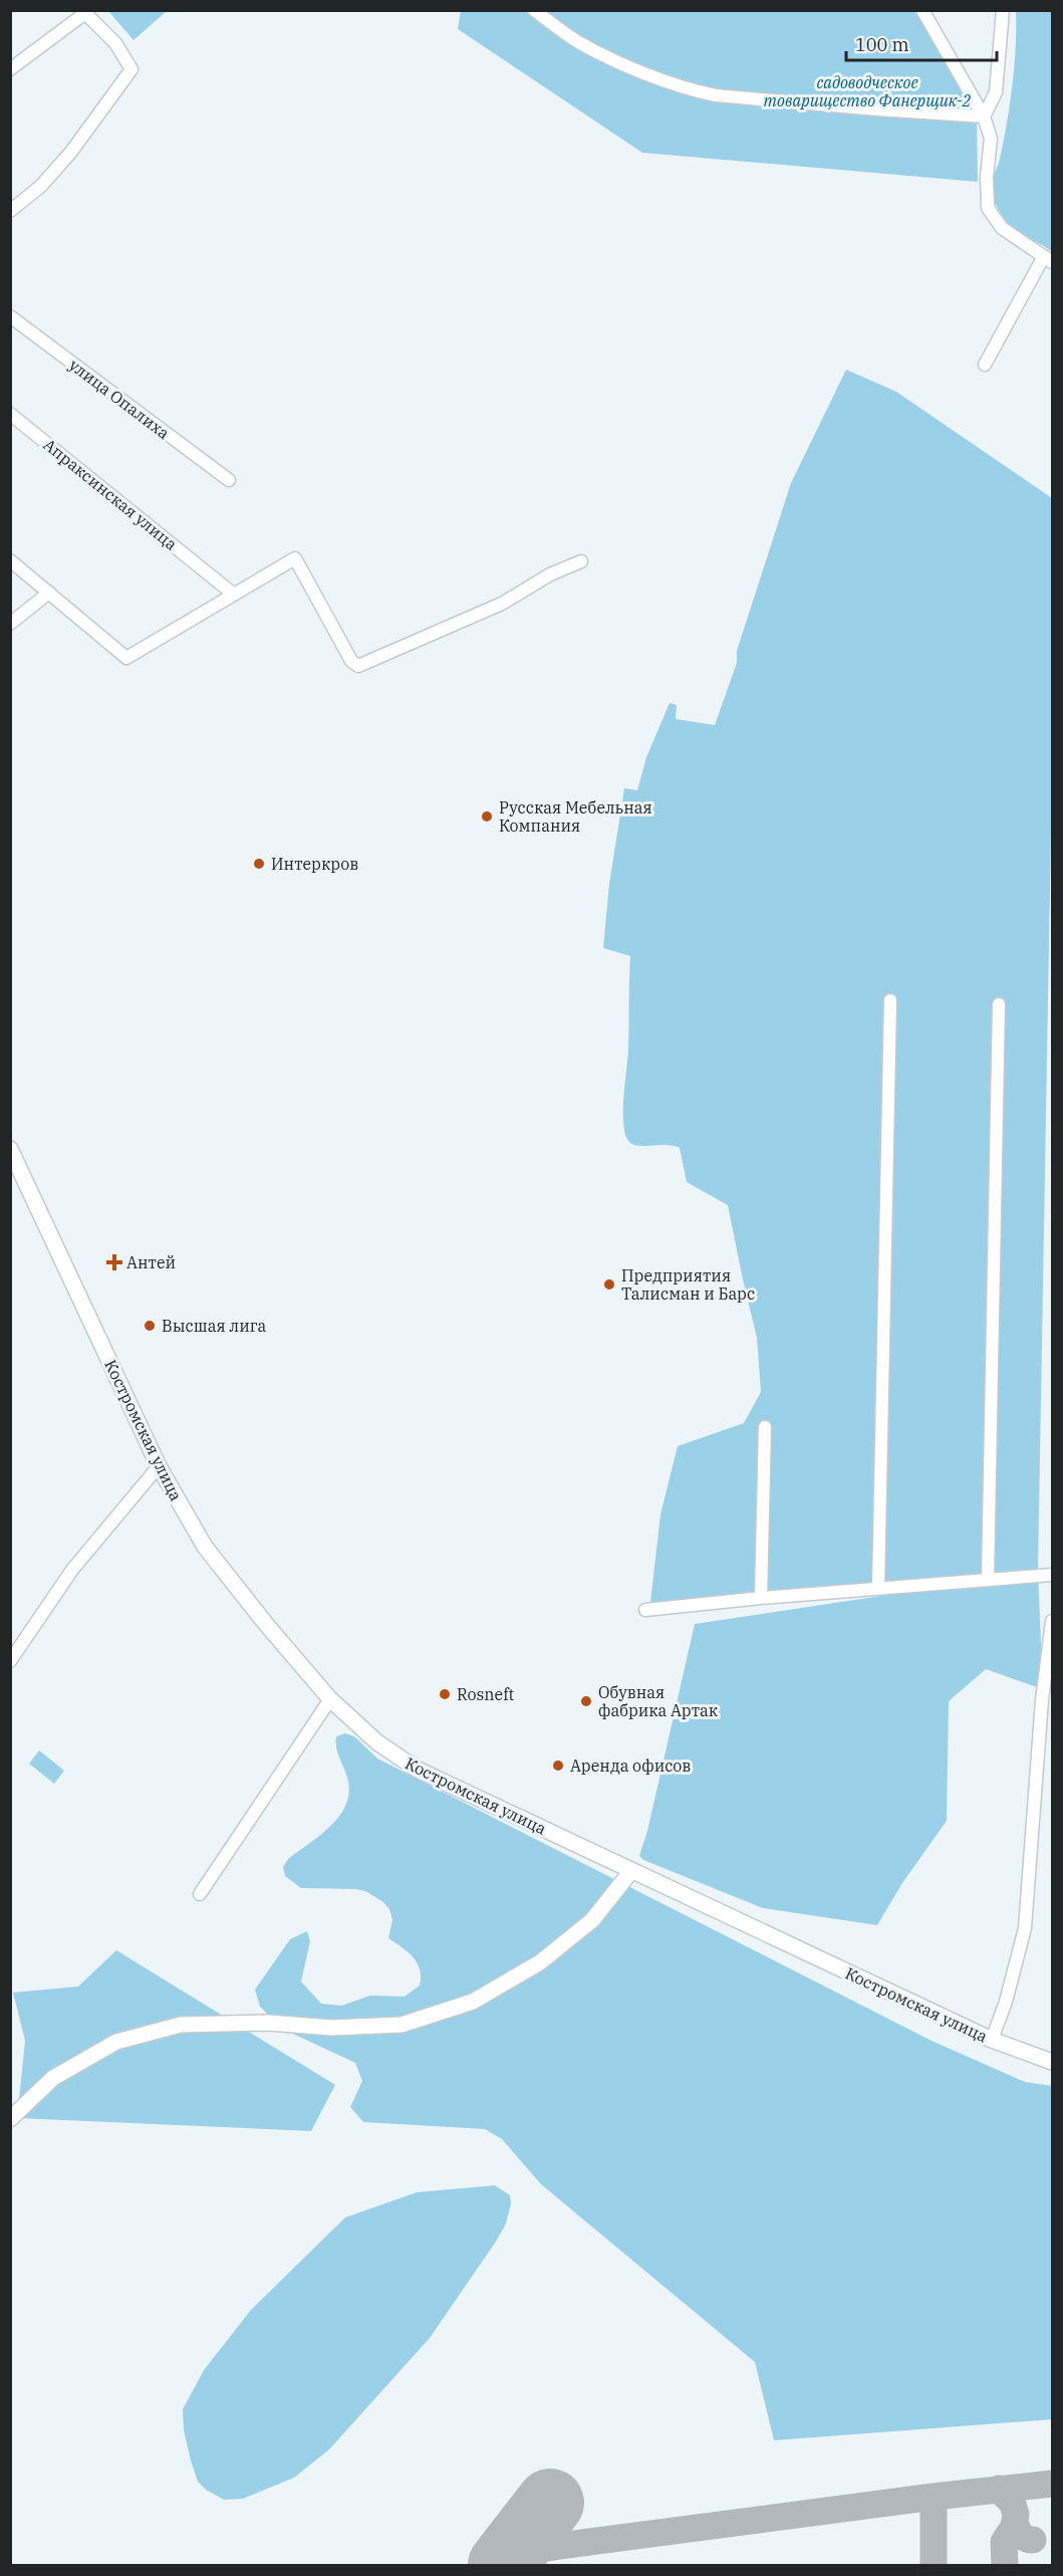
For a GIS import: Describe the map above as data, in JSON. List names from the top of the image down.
{
  "streets": {
    "main road": ["Костромская улица"],
    "street": ["улица Опалиха", "Апраксинская улица"]
  },
  "parks": ["садоводческое товарищество Фанерщик-2"],
  "places": {
    "other": [
      "Русская Мебельная Компания",
      "Интеркров",
      "Предприятия Талисман и Барс",
      "Высшая лига",
      "Rosneft",
      "Обувная фабрика Артак",
      "Аренда офисов"
    ],
    "health": ["Антей"]
  },
  "scale_bar": "100 m"
}
